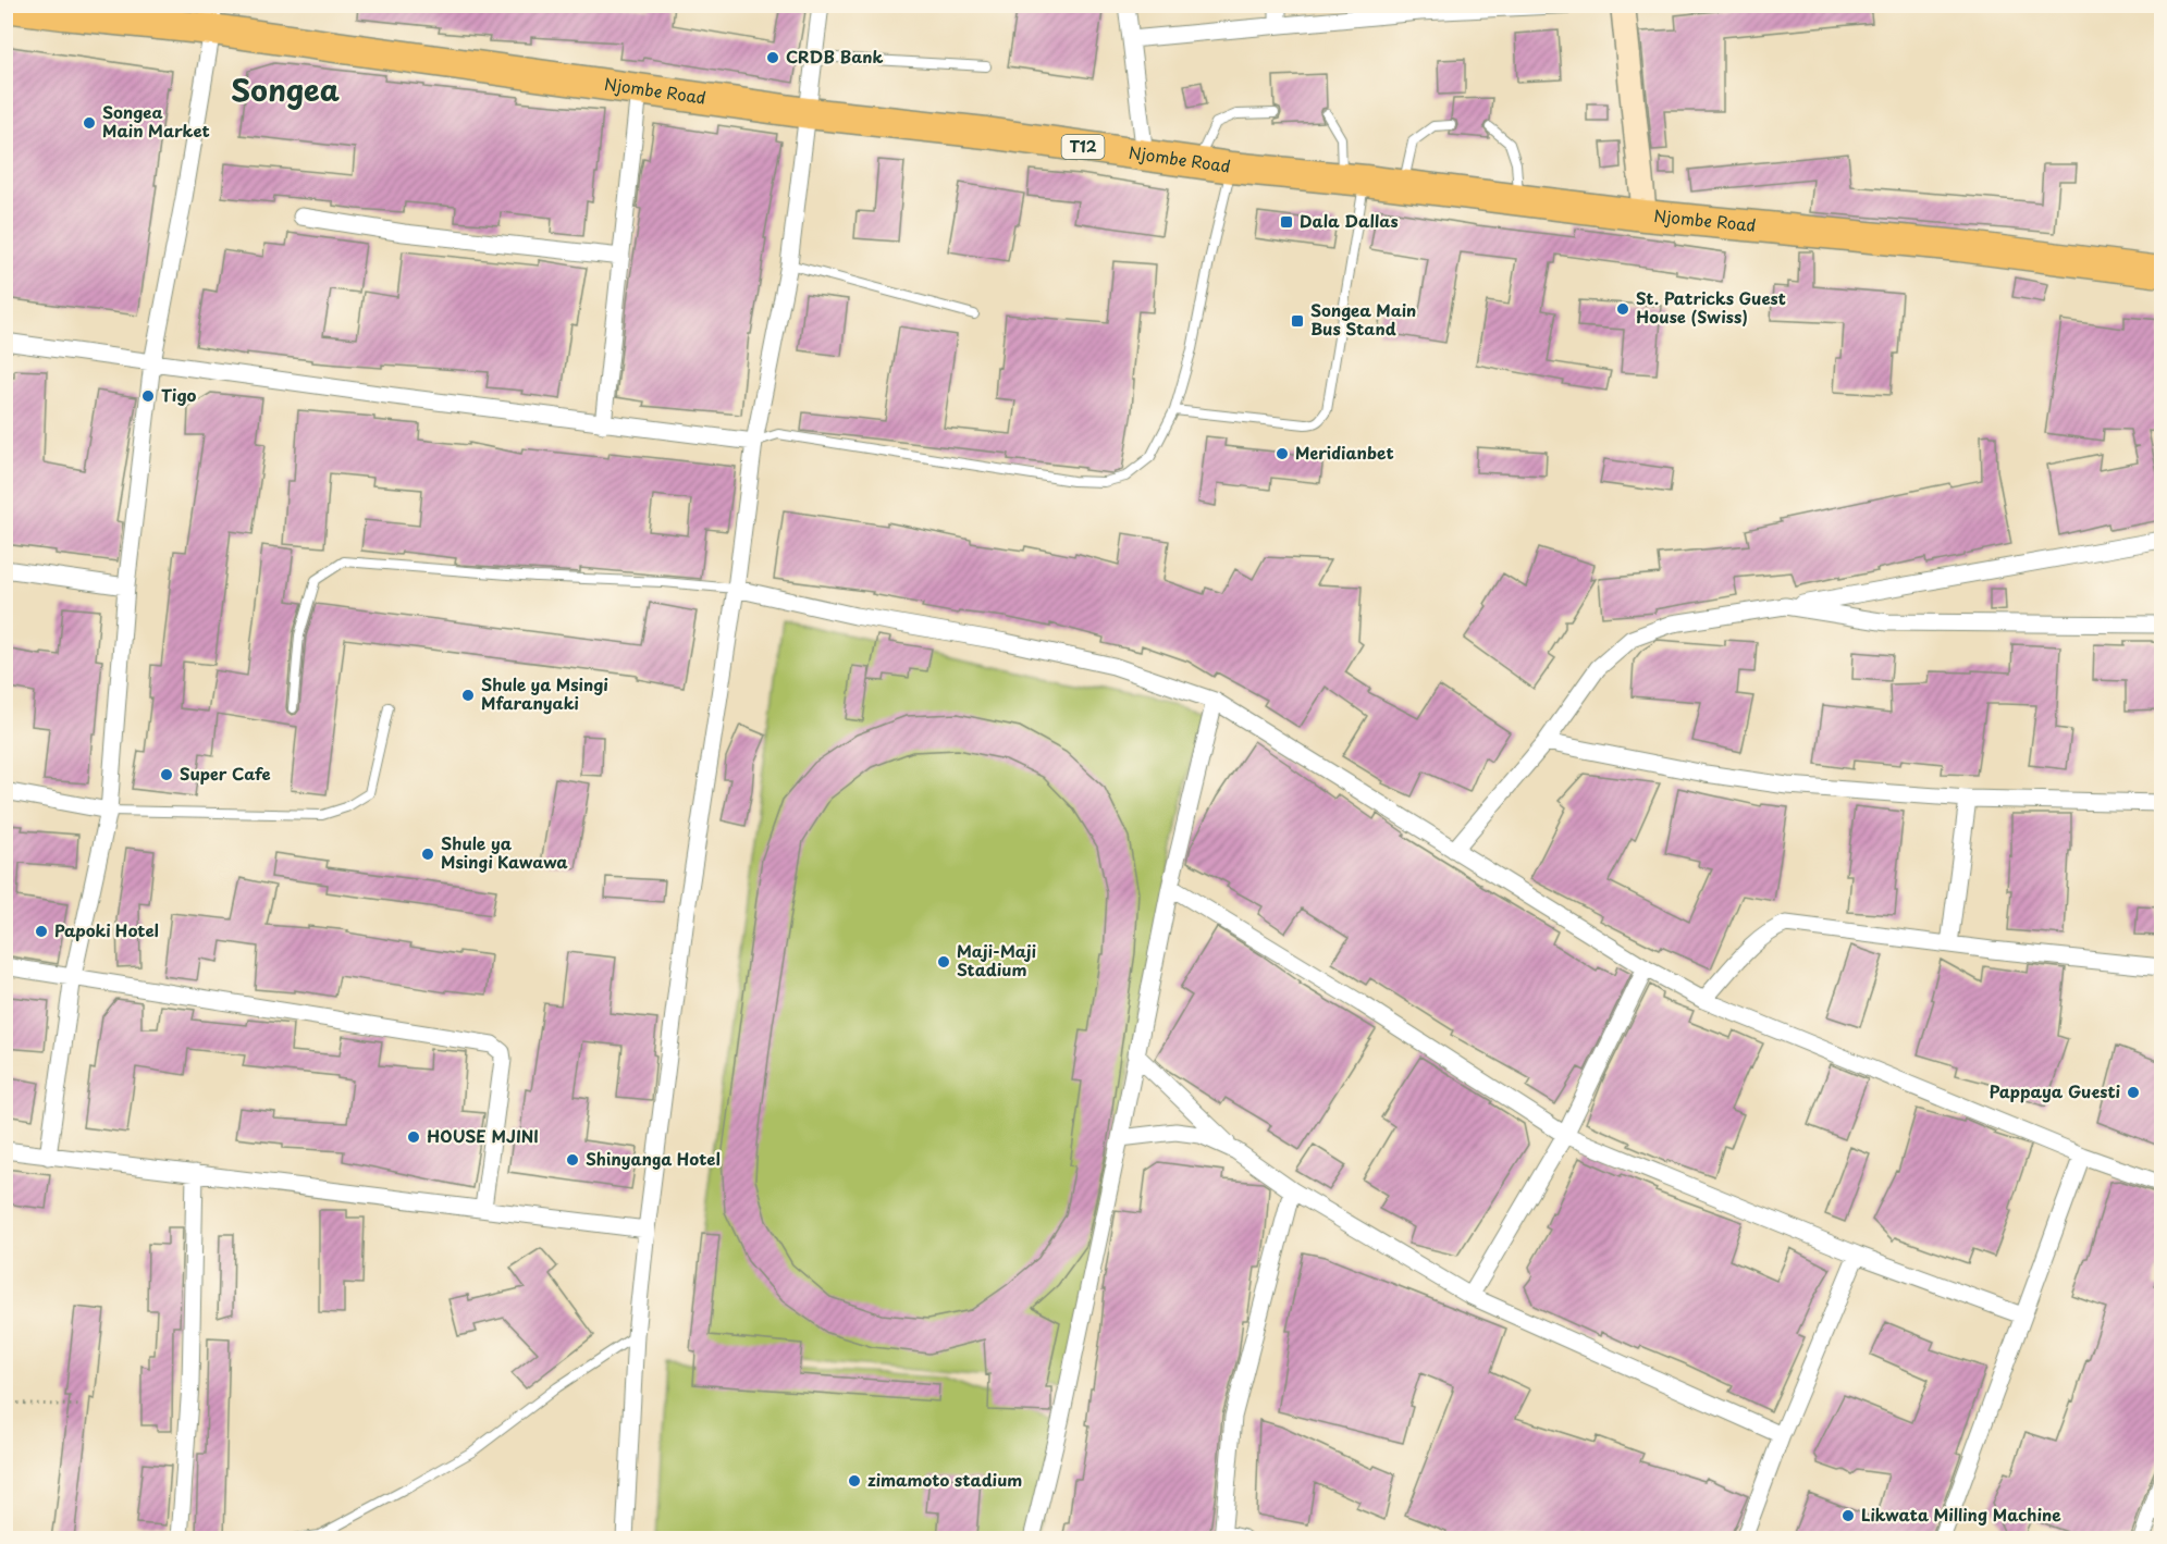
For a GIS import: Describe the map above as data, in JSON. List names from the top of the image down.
{
  "streets": {
    "highway": ["Njombe Road", "T12"]
  },
  "districts": ["Songea"],
  "places": {
    "other": [
      "CRDB Bank",
      "Songea Main Market",
      "St. Patricks Guest House (Swiss)",
      "Tigo",
      "Meridianbet",
      "Shule ya Msingi Mfaranyaki",
      "Super Cafe",
      "Shule ya Msingi Kawawa",
      "Papoki Hotel",
      "Maji-Maji Stadium",
      "Pappaya Guesti",
      "HOUSE MJINI",
      "Shinyanga Hotel",
      "zimamoto stadium",
      "Likwata Milling Machine"
    ],
    "transit": ["Dala Dallas", "Songea Main Bus Stand"]
  }
}
